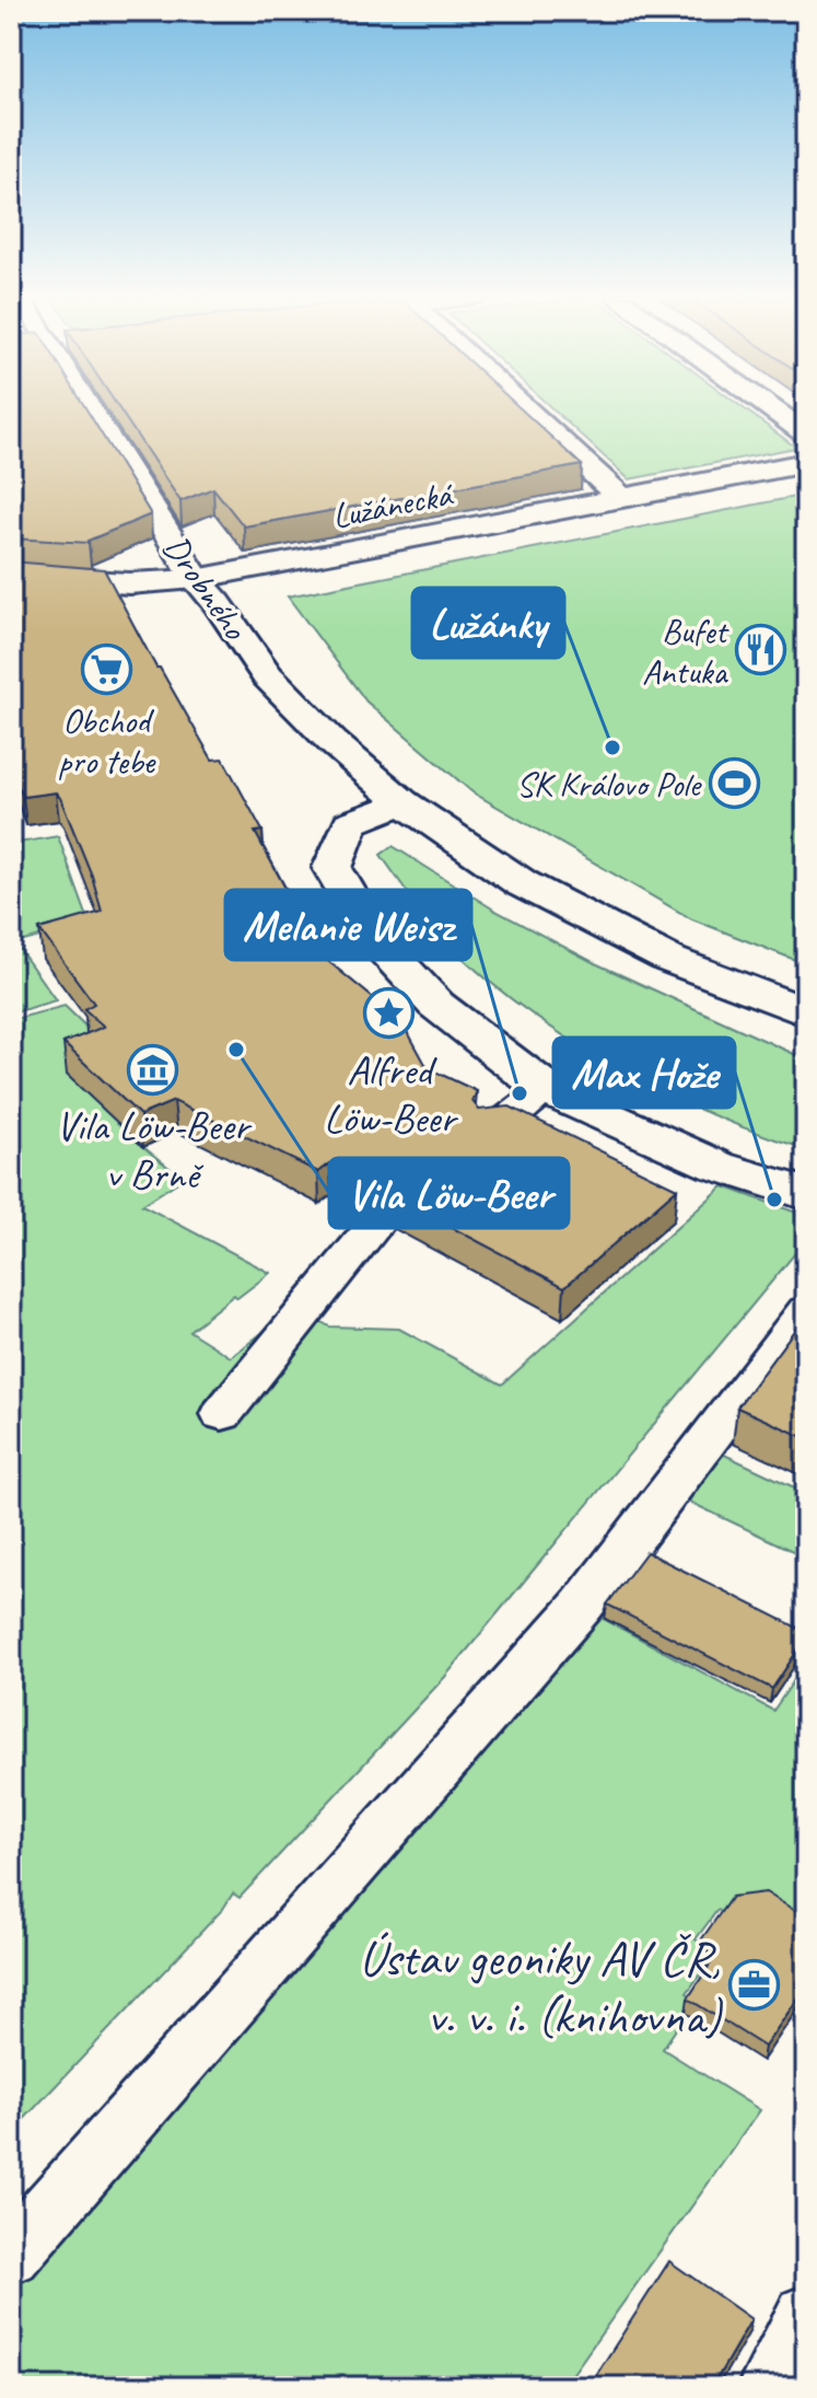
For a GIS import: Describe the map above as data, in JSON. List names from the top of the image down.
{
  "streets": {
    "street": ["Lužánecká", "Drobného"]
  },
  "crossings": [
    ["Lužánecká", "Drobného"]
  ],
  "places": {
    "restaurant": ["Bufet Antuka"],
    "supermarket": ["Obchod pro tebe"],
    "other": [
      "Lužánky",
      "Vila Löw-Beer",
      "Melanie Weisz",
      "Max Hože"
    ],
    "sports": ["SK Královo Pole"],
    "place": ["Alfred Löw-Beer"],
    "museum": ["Vila Löw-Beer v Brně"],
    "office": ["Ústav geoniky AV ČR, v. v. i. (knihovna)"]
  }
}
